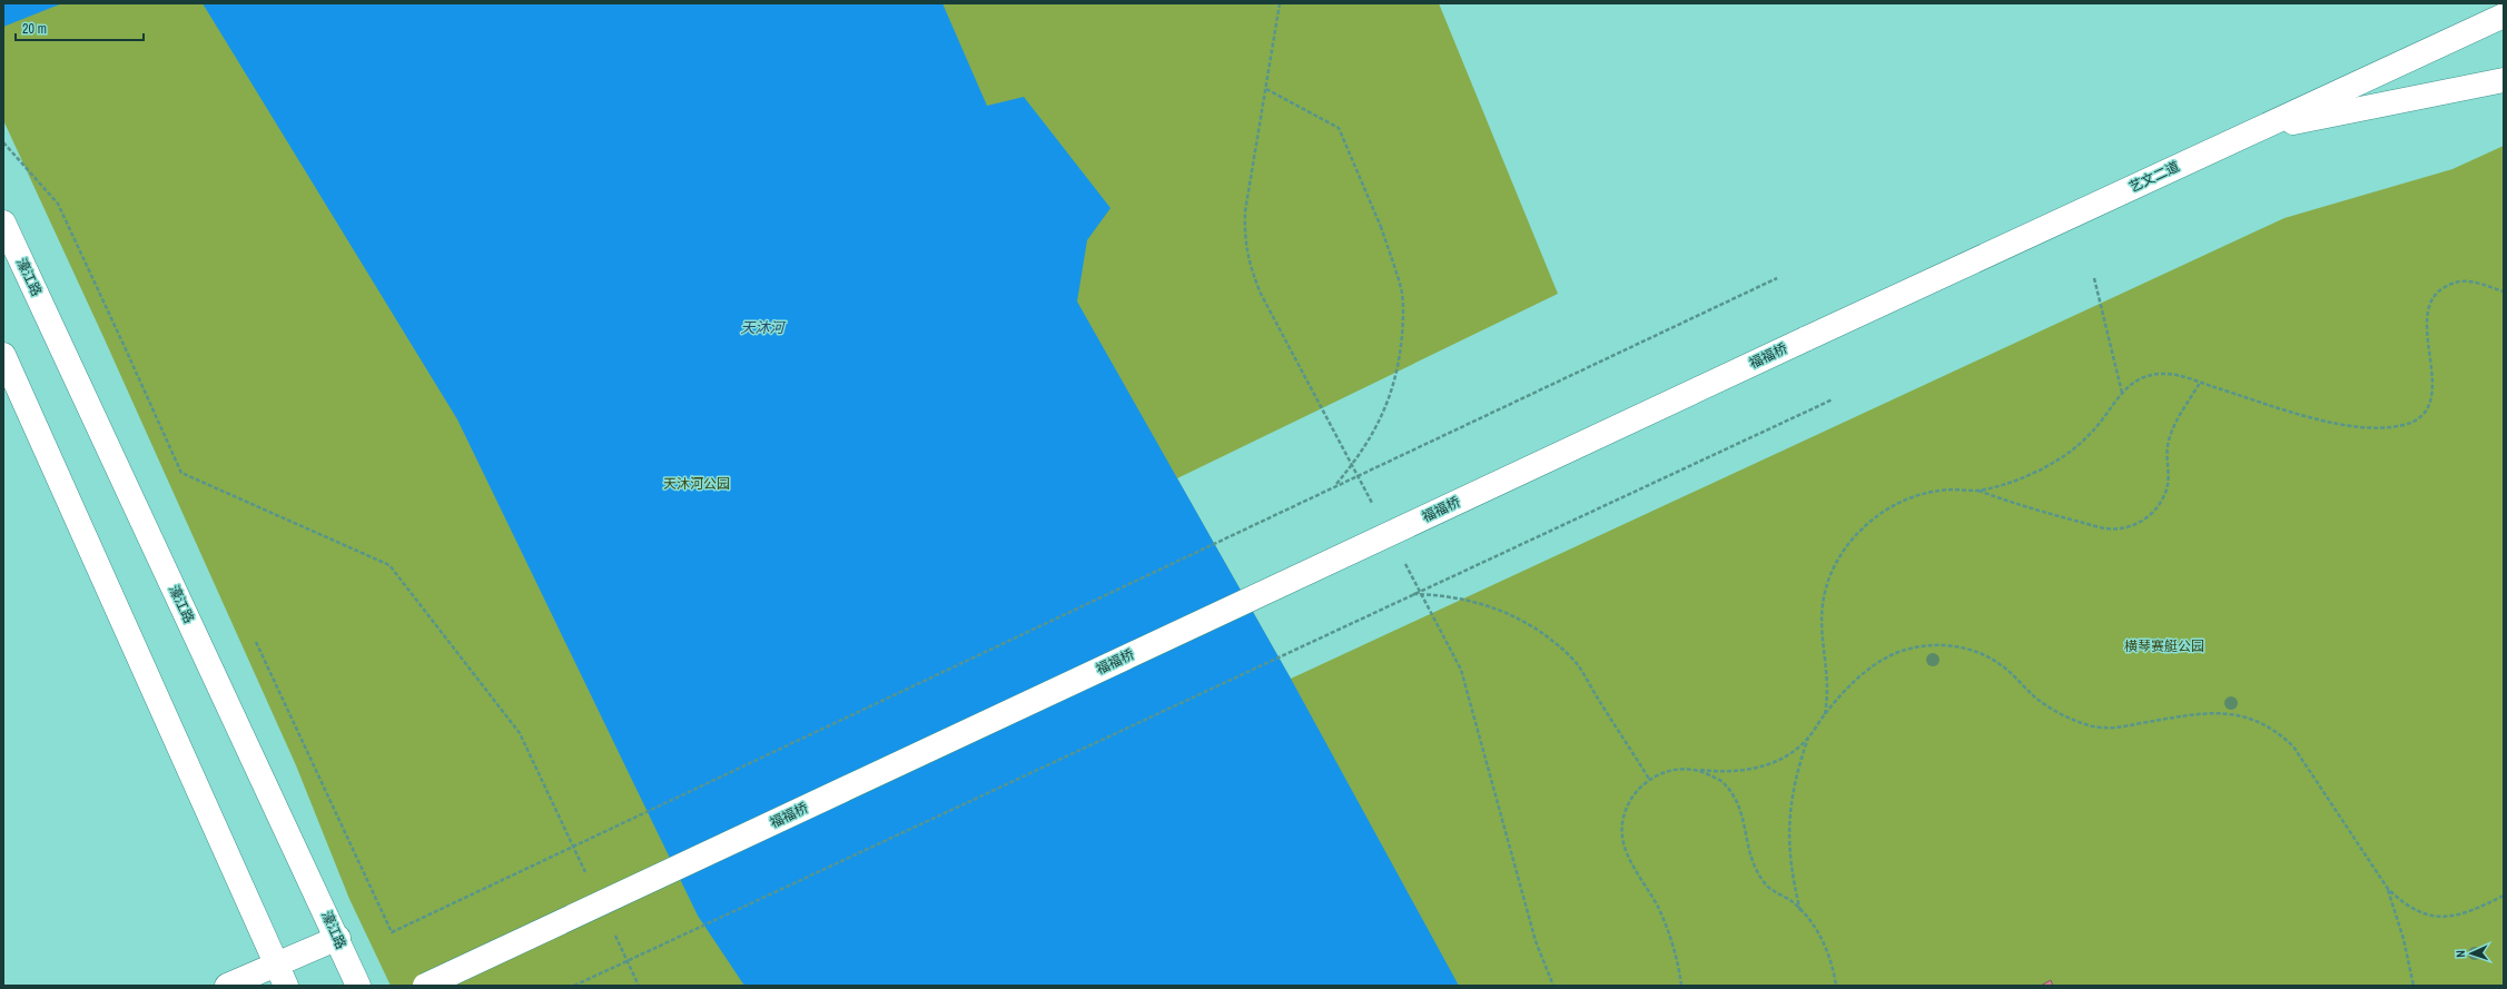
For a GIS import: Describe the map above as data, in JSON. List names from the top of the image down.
{
  "streets": {
    "main road": ["艺文二道", "濠江路", "福福桥"]
  },
  "crossings": [
    ["艺文二道", "福福桥"]
  ],
  "water": ["天沐河"],
  "parks": ["天沐河公园", "横琴赛艇公园"],
  "scale_bar": "20 m",
  "north": "left"
}
